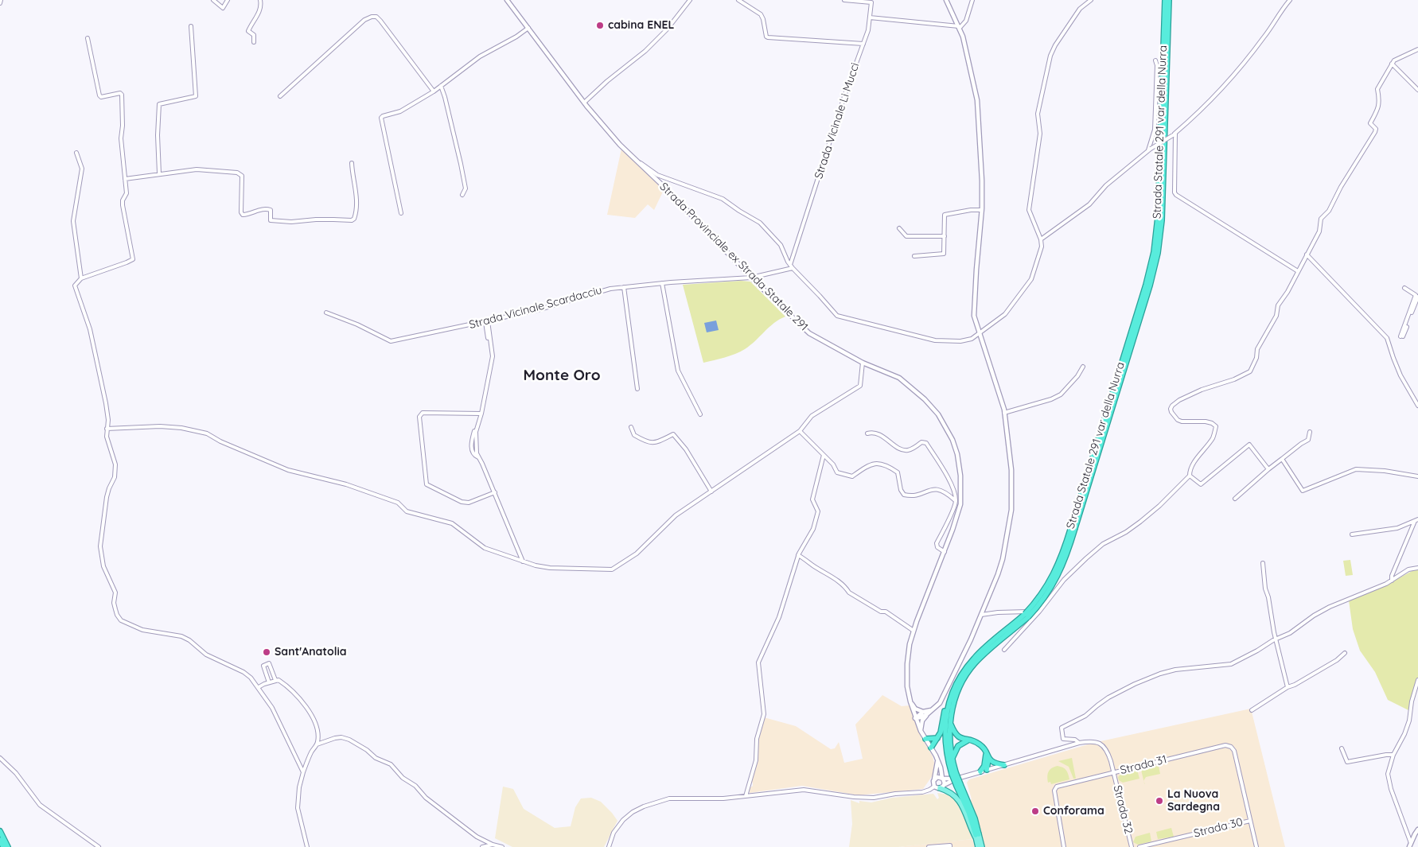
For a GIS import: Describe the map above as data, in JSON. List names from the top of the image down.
{
  "streets": {
    "highway": ["Strada Statale 291 var della Nurra"],
    "street": [
      "Strada Vicinale Li Mucci",
      "Strada Provinciale ex Strada Statale 291",
      "Strada Vicinale Scardacciu",
      "Strada 31",
      "Strada 32",
      "Strada 30"
    ]
  },
  "crossings": [
    ["Strada Vicinale Li Mucci", "Strada Vicinale Scardacciu"],
    ["Strada Provinciale ex Strada Statale 291", "Strada Vicinale Scardacciu"],
    ["Strada 31", "Strada 32"],
    ["Strada 31", "Strada 30"]
  ],
  "districts": ["Monte Oro"],
  "places": [
    "cabina ENEL",
    "Sant'Anatolia",
    "La Nuova Sardegna",
    "Conforama"
  ]
}
